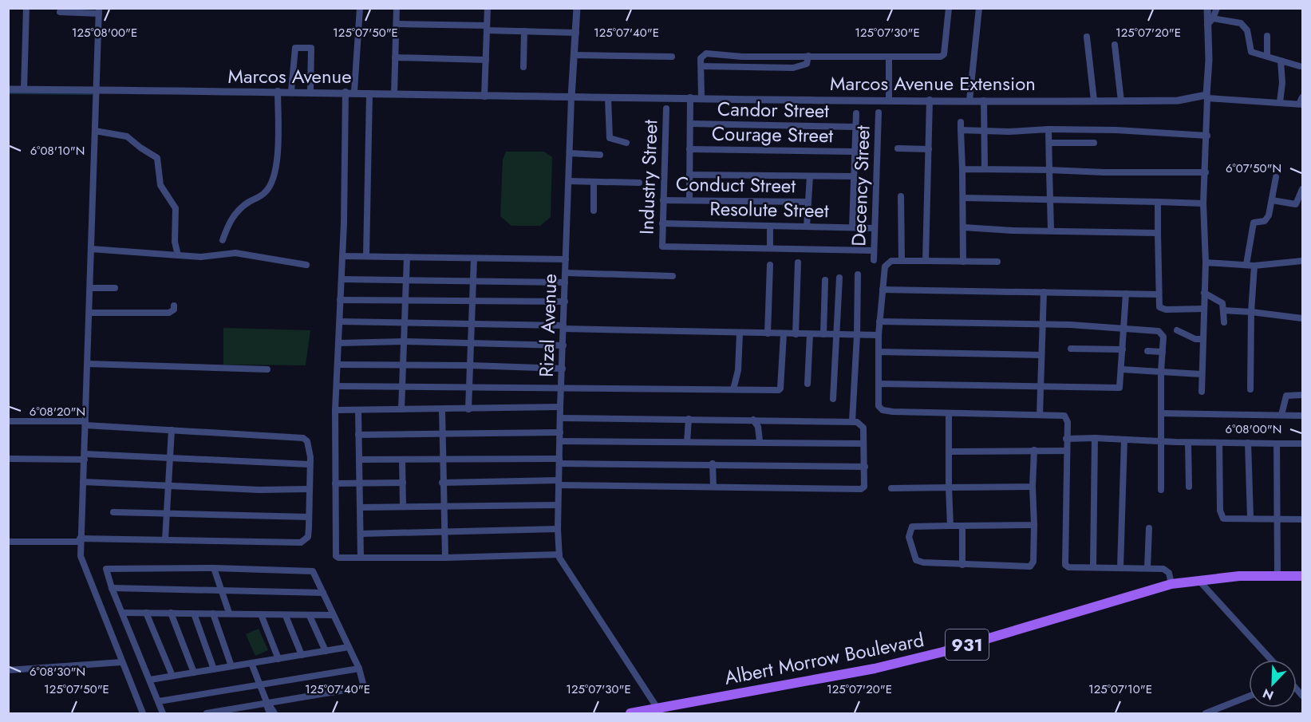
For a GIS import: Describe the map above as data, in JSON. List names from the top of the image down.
{
  "streets": {
    "main road": ["931", "Albert Morrow Boulevard"],
    "street": [
      "Marcos Avenue",
      "Marcos Avenue Extension",
      "Candor Street",
      "Courage Street",
      "Industry Street",
      "Conduct Street",
      "Decency Street",
      "Resolute Street",
      "Rizal Avenue"
    ]
  },
  "crossings": [
    ["Marcos Avenue", "Marcos Avenue Extension"],
    ["Marcos Avenue", "Rizal Avenue"],
    ["Marcos Avenue Extension", "Rizal Avenue"],
    ["Industry Street", "Conduct Street"],
    ["Industry Street", "Resolute Street"],
    ["Decency Street", "Resolute Street"]
  ],
  "north": "bottom left",
  "coordinates": [
    "125°08'00\"E",
    "125°07'50\"E",
    "125°07'40\"E",
    "125°07'30\"E",
    "125°07'20\"E",
    "6°08'10\"N",
    "6°07'50\"N",
    "6°08'20\"N",
    "6°08'00\"N",
    "6°08'30\"N",
    "125°07'10\"E"
  ]
}
